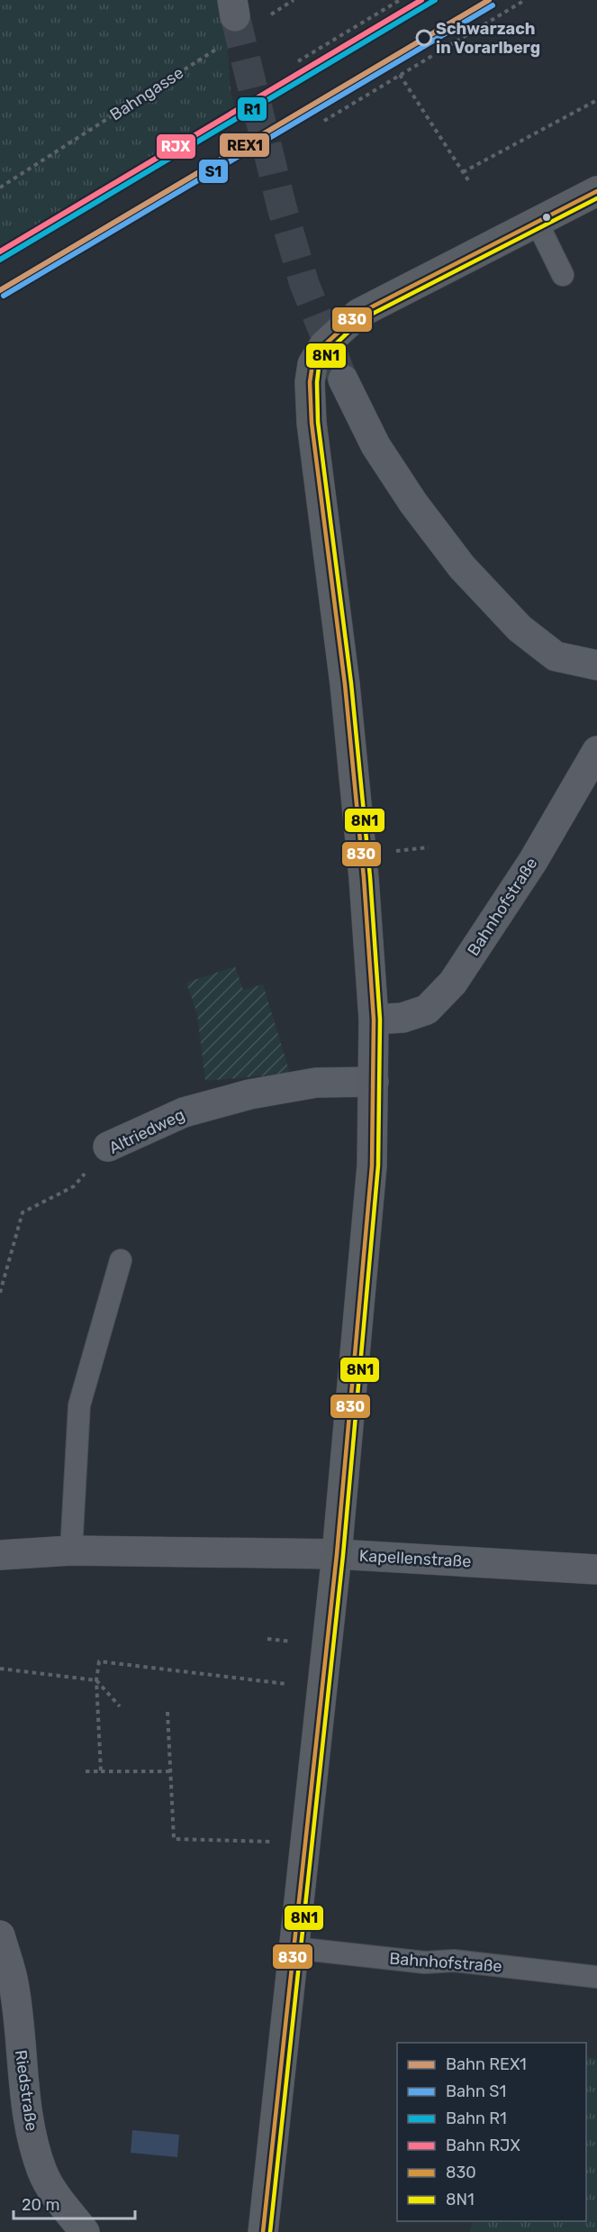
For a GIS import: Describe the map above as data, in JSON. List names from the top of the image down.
{
  "streets": {
    "street": [
      "Bahnhofstraße",
      "Altriedweg",
      "Kapellenstraße",
      "Riedstraße"
    ],
    "path": ["Bahngasse"]
  },
  "places": ["Schwarzach in Vorarlberg"],
  "lines": [
    "rail line REX1",
    "rail line R1",
    "rail line RJX",
    "rail line S1",
    "transit line 830",
    "transit line 8N1"
  ],
  "legend": [
    "Bahn REX1",
    "Bahn S1",
    "Bahn R1",
    "Bahn RJX",
    "830",
    "8N1"
  ],
  "scale_bar": "20 m"
}
